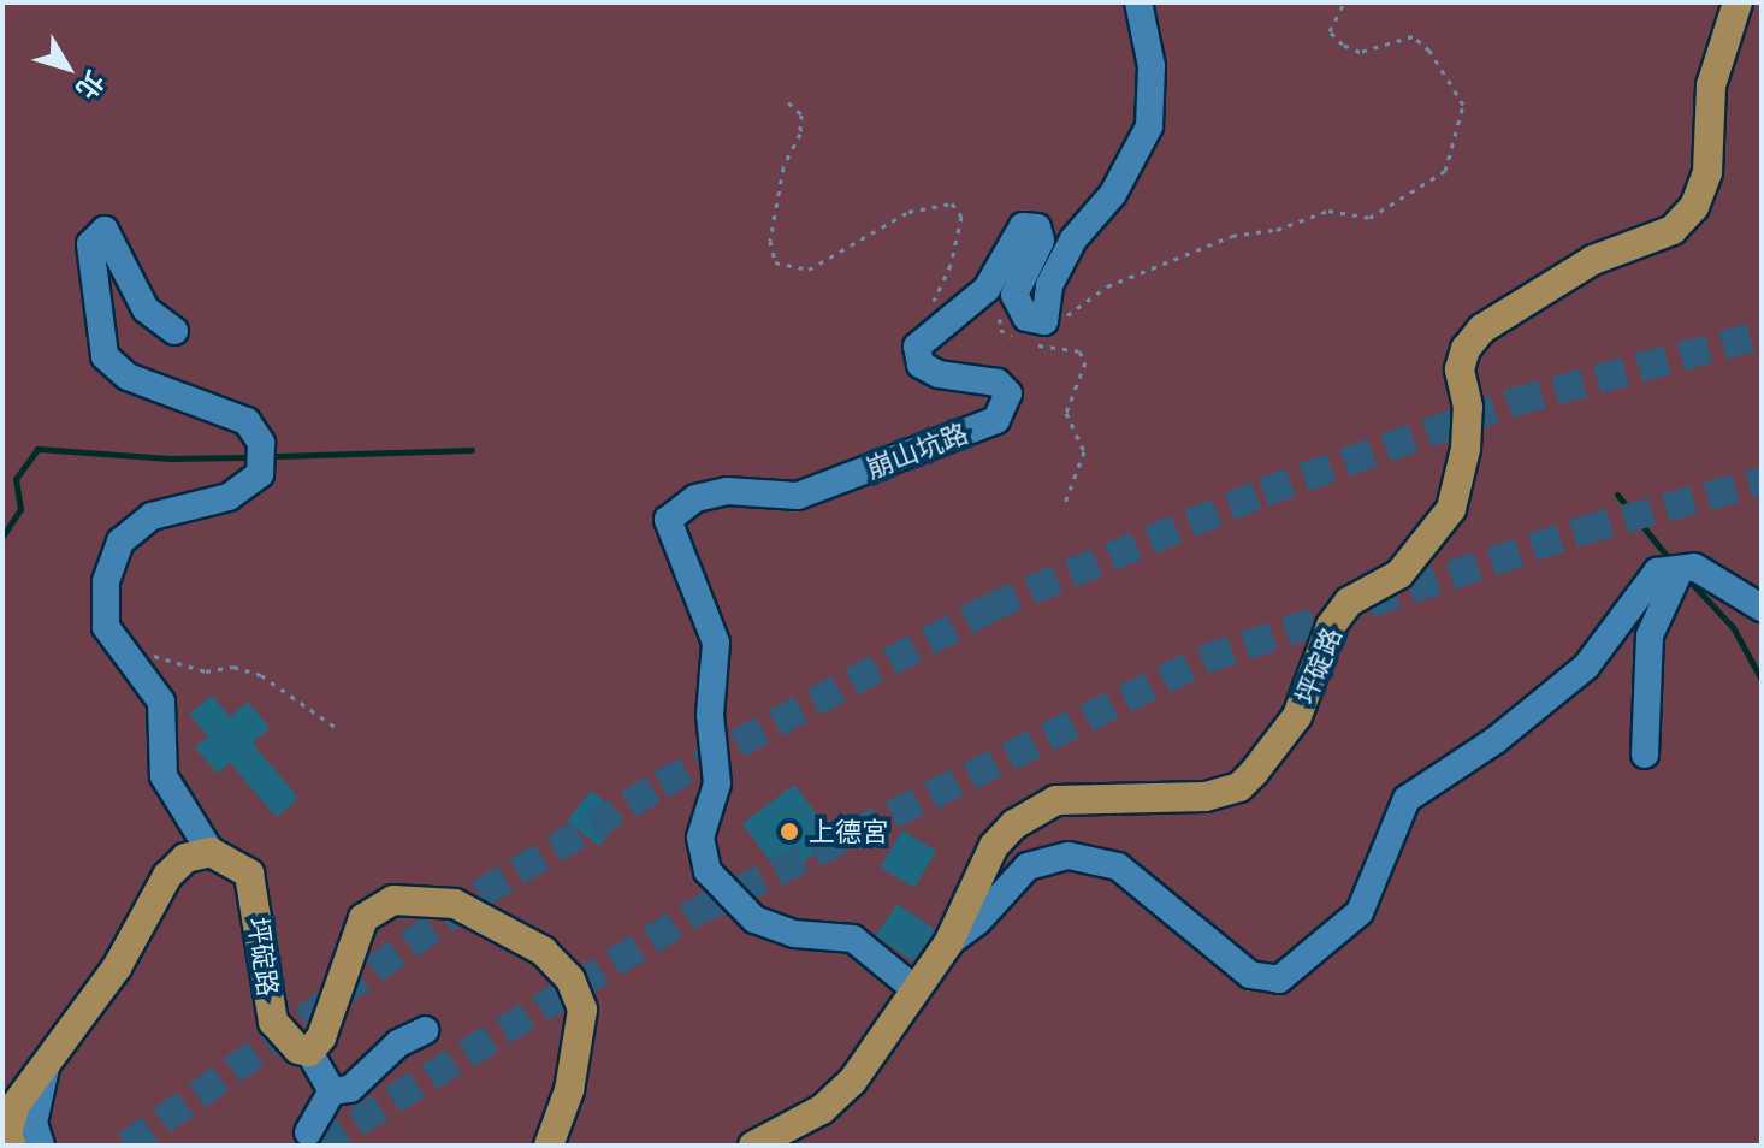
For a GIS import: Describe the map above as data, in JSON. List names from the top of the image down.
{
  "streets": {
    "main road": ["坪碇路"],
    "street": ["崩山坑路"]
  },
  "crossings": [
    ["崩山坑路", "坪碇路"]
  ],
  "places": ["上德宮"],
  "north": "bottom right"
}
